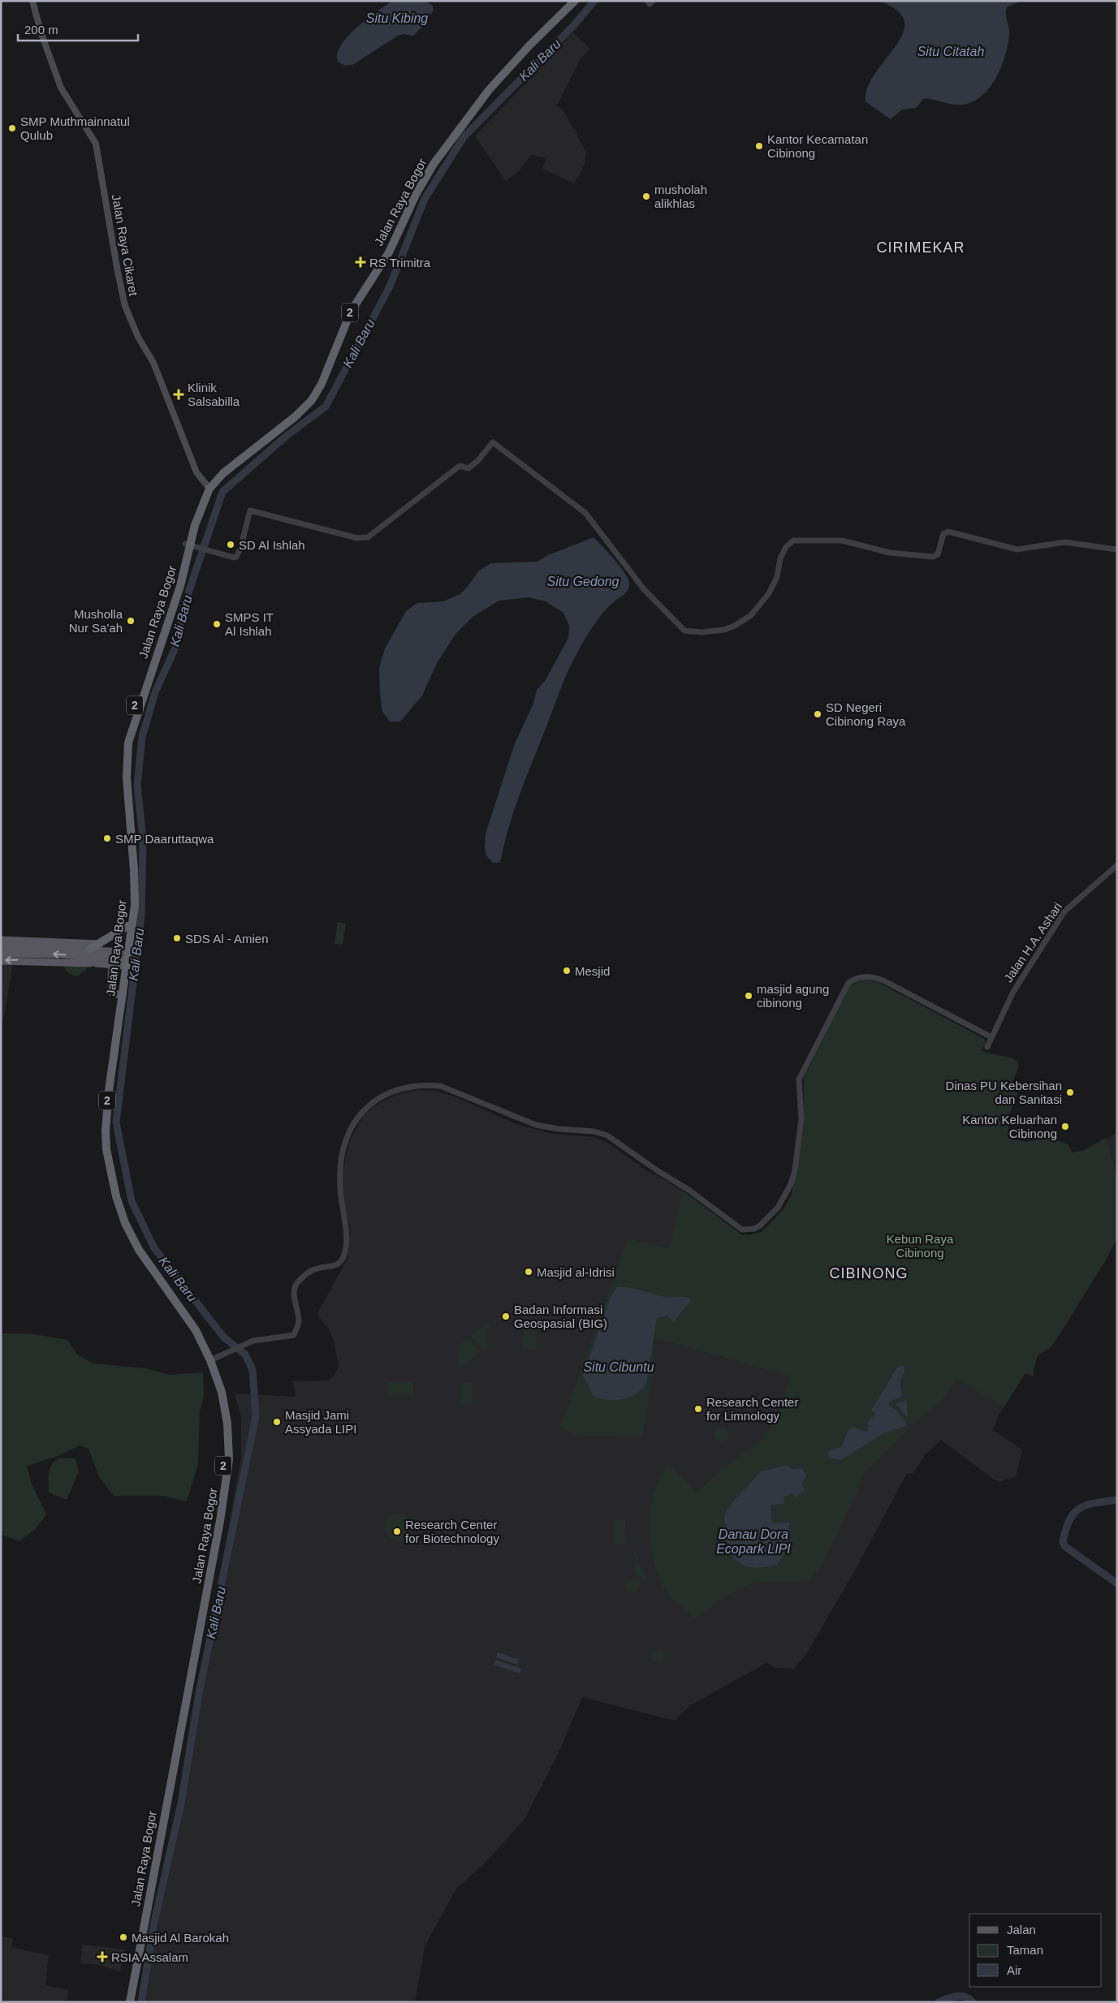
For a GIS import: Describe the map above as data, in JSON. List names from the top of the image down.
{
  "streets": {
    "highway": ["Jalan Raya Bogor", "2"],
    "main road": ["Jalan Raya Cikaret"],
    "street": ["Jalan H.A. Ashari"]
  },
  "crossings": [
    ["Jalan Raya Bogor", "Jalan Raya Cikaret"]
  ],
  "districts": ["CIRIMEKAR", "CIBINONG"],
  "water": [
    "Situ Kibing",
    "Situ Citatah",
    "Kali Baru",
    "Situ Gedong",
    "Situ Cibuntu",
    "Danau Dora Ecopark LIPI"
  ],
  "parks": ["Kebun Raya Cibinong"],
  "places": {
    "other": [
      "SMP Muthmainnatul Qulub",
      "Kantor Kecamatan Cibinong",
      "musholah alikhlas",
      "SD Al Ishlah",
      "Musholla Nur Sa'ah",
      "SMPS IT Al Ishlah",
      "SD Negeri Cibinong Raya",
      "SMP Daaruttaqwa",
      "SDS Al - Amien",
      "Mesjid",
      "masjid agung cibinong",
      "Dinas PU Kebersihan dan Sanitasi",
      "Kantor Keluarhan Cibinong",
      "Masjid al-Idrisi",
      "Badan Informasi Geospasial (BIG)",
      "Research Center for Limnology",
      "Masjid Jami Assyada LIPI",
      "Research Center for Biotechnology",
      "Masjid Al Barokah"
    ],
    "health": ["RS Trimitra", "Klinik Salsabilla", "RSIA Assalam"]
  },
  "legend": ["Jalan", "Taman", "Air"],
  "scale_bar": "200 m"
}
